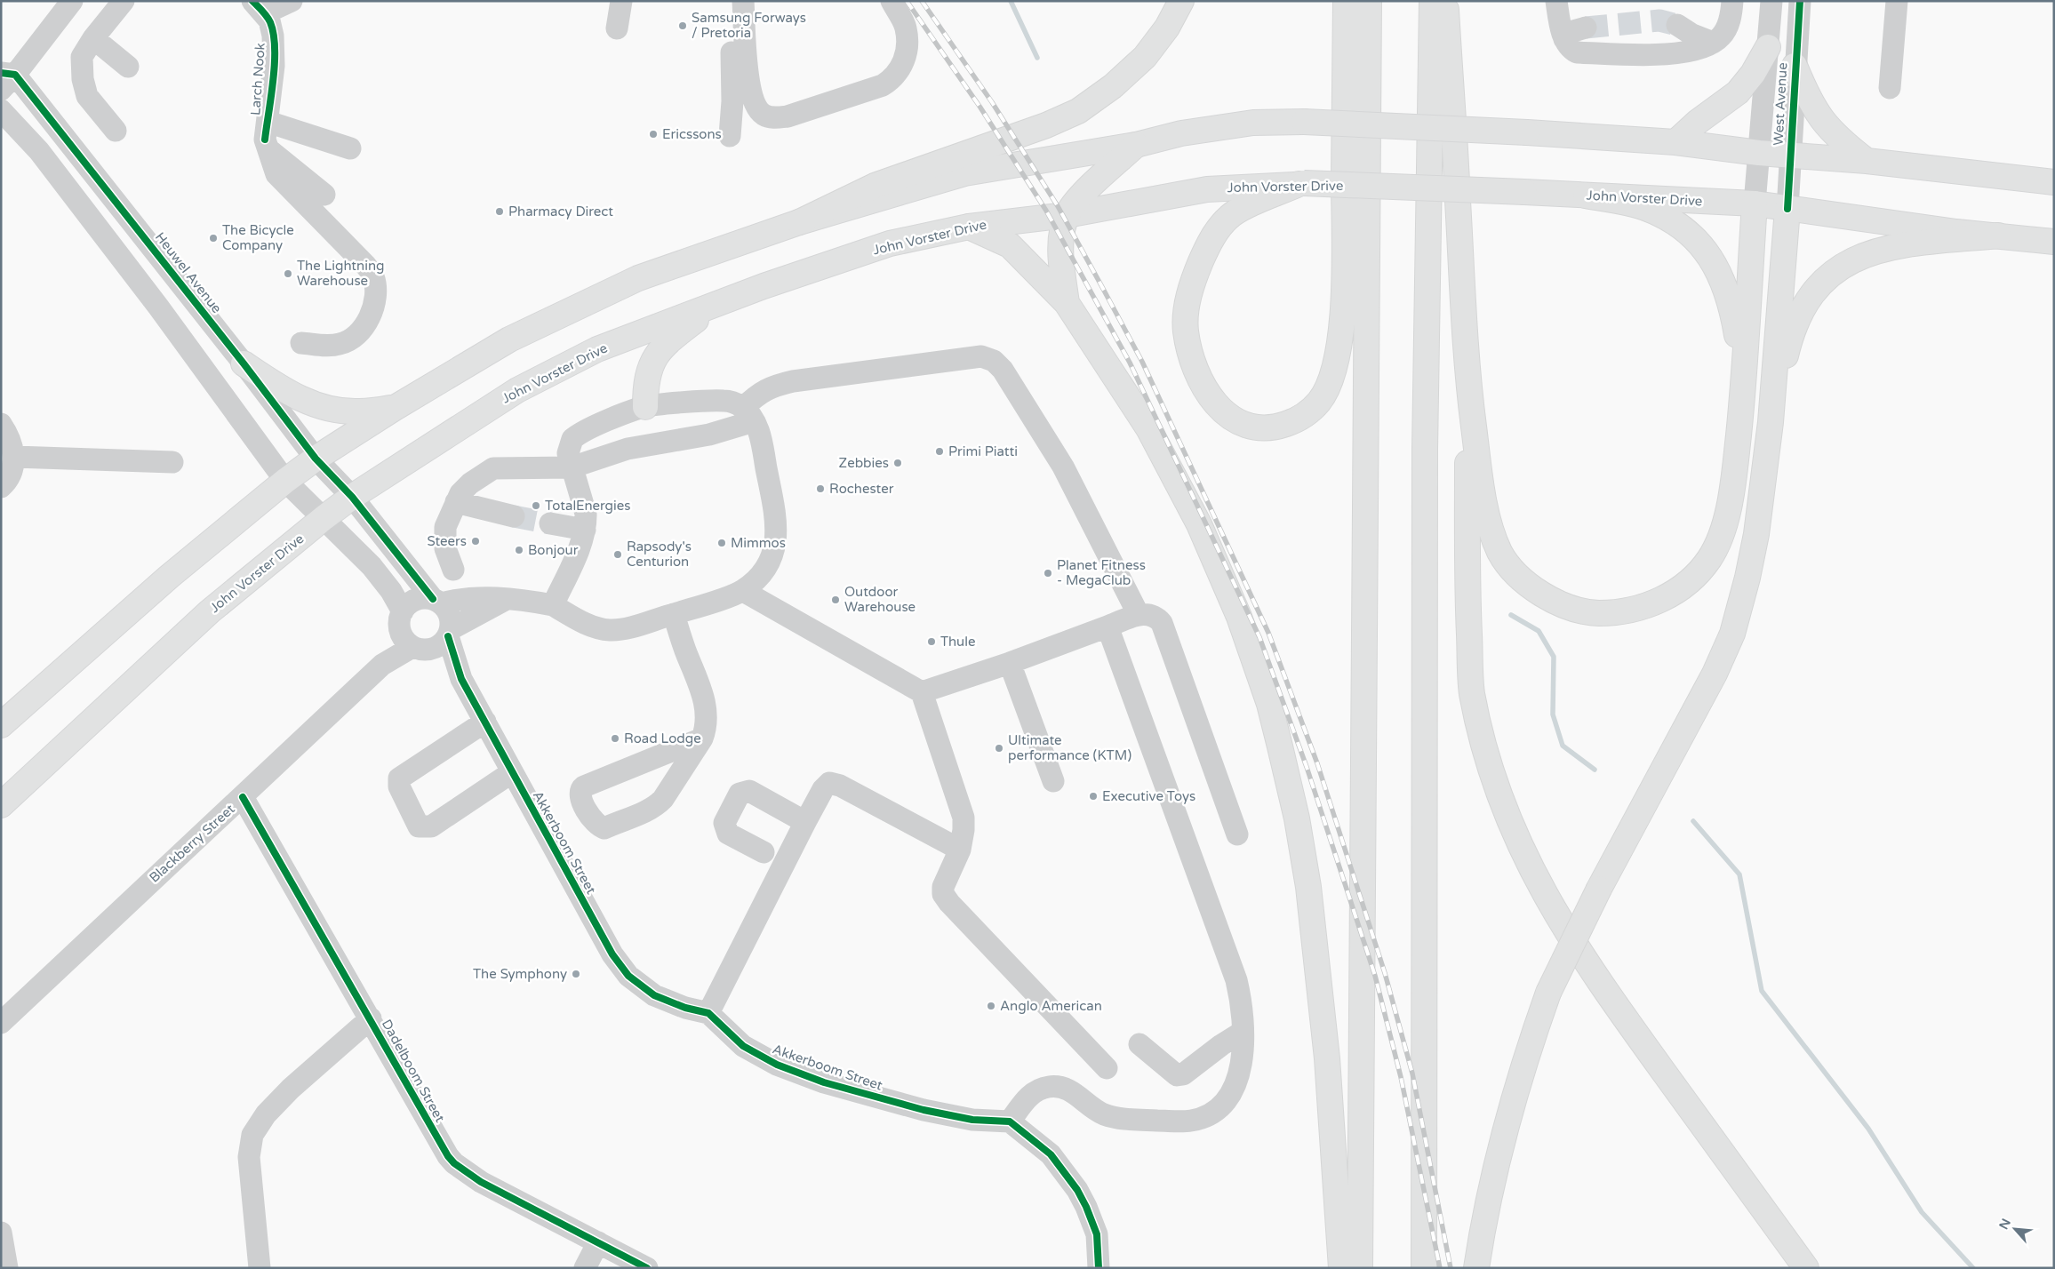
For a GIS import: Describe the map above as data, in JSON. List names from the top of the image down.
{
  "streets": {
    "main road": ["John Vorster Drive"],
    "street": [
      "Larch Nook",
      "West Avenue",
      "Heuwel Avenue",
      "Akkerboom Street",
      "Blackberry Street",
      "Dadelboom Street"
    ]
  },
  "crossings": [
    ["West Avenue", "John Vorster Drive"],
    ["John Vorster Drive", "Heuwel Avenue"],
    ["Akkerboom Street", "Blackberry Street"],
    ["Blackberry Street", "Dadelboom Street"]
  ],
  "places": [
    "Samsung Forways / Pretoria",
    "Ericssons",
    "Pharmacy Direct",
    "The Bicycle Company",
    "The Lightning Warehouse",
    "Primi Piatti",
    "Zebbies",
    "Rochester",
    "TotalEnergies",
    "Steers",
    "Mimmos",
    "Bonjour",
    "Rapsody's Centurion",
    "Planet Fitness - MegaClub",
    "Outdoor Warehouse",
    "Thule",
    "Road Lodge",
    "Ultimate performance (KTM)",
    "Executive Toys",
    "The Symphony",
    "Anglo American"
  ],
  "north": "top left"
}
